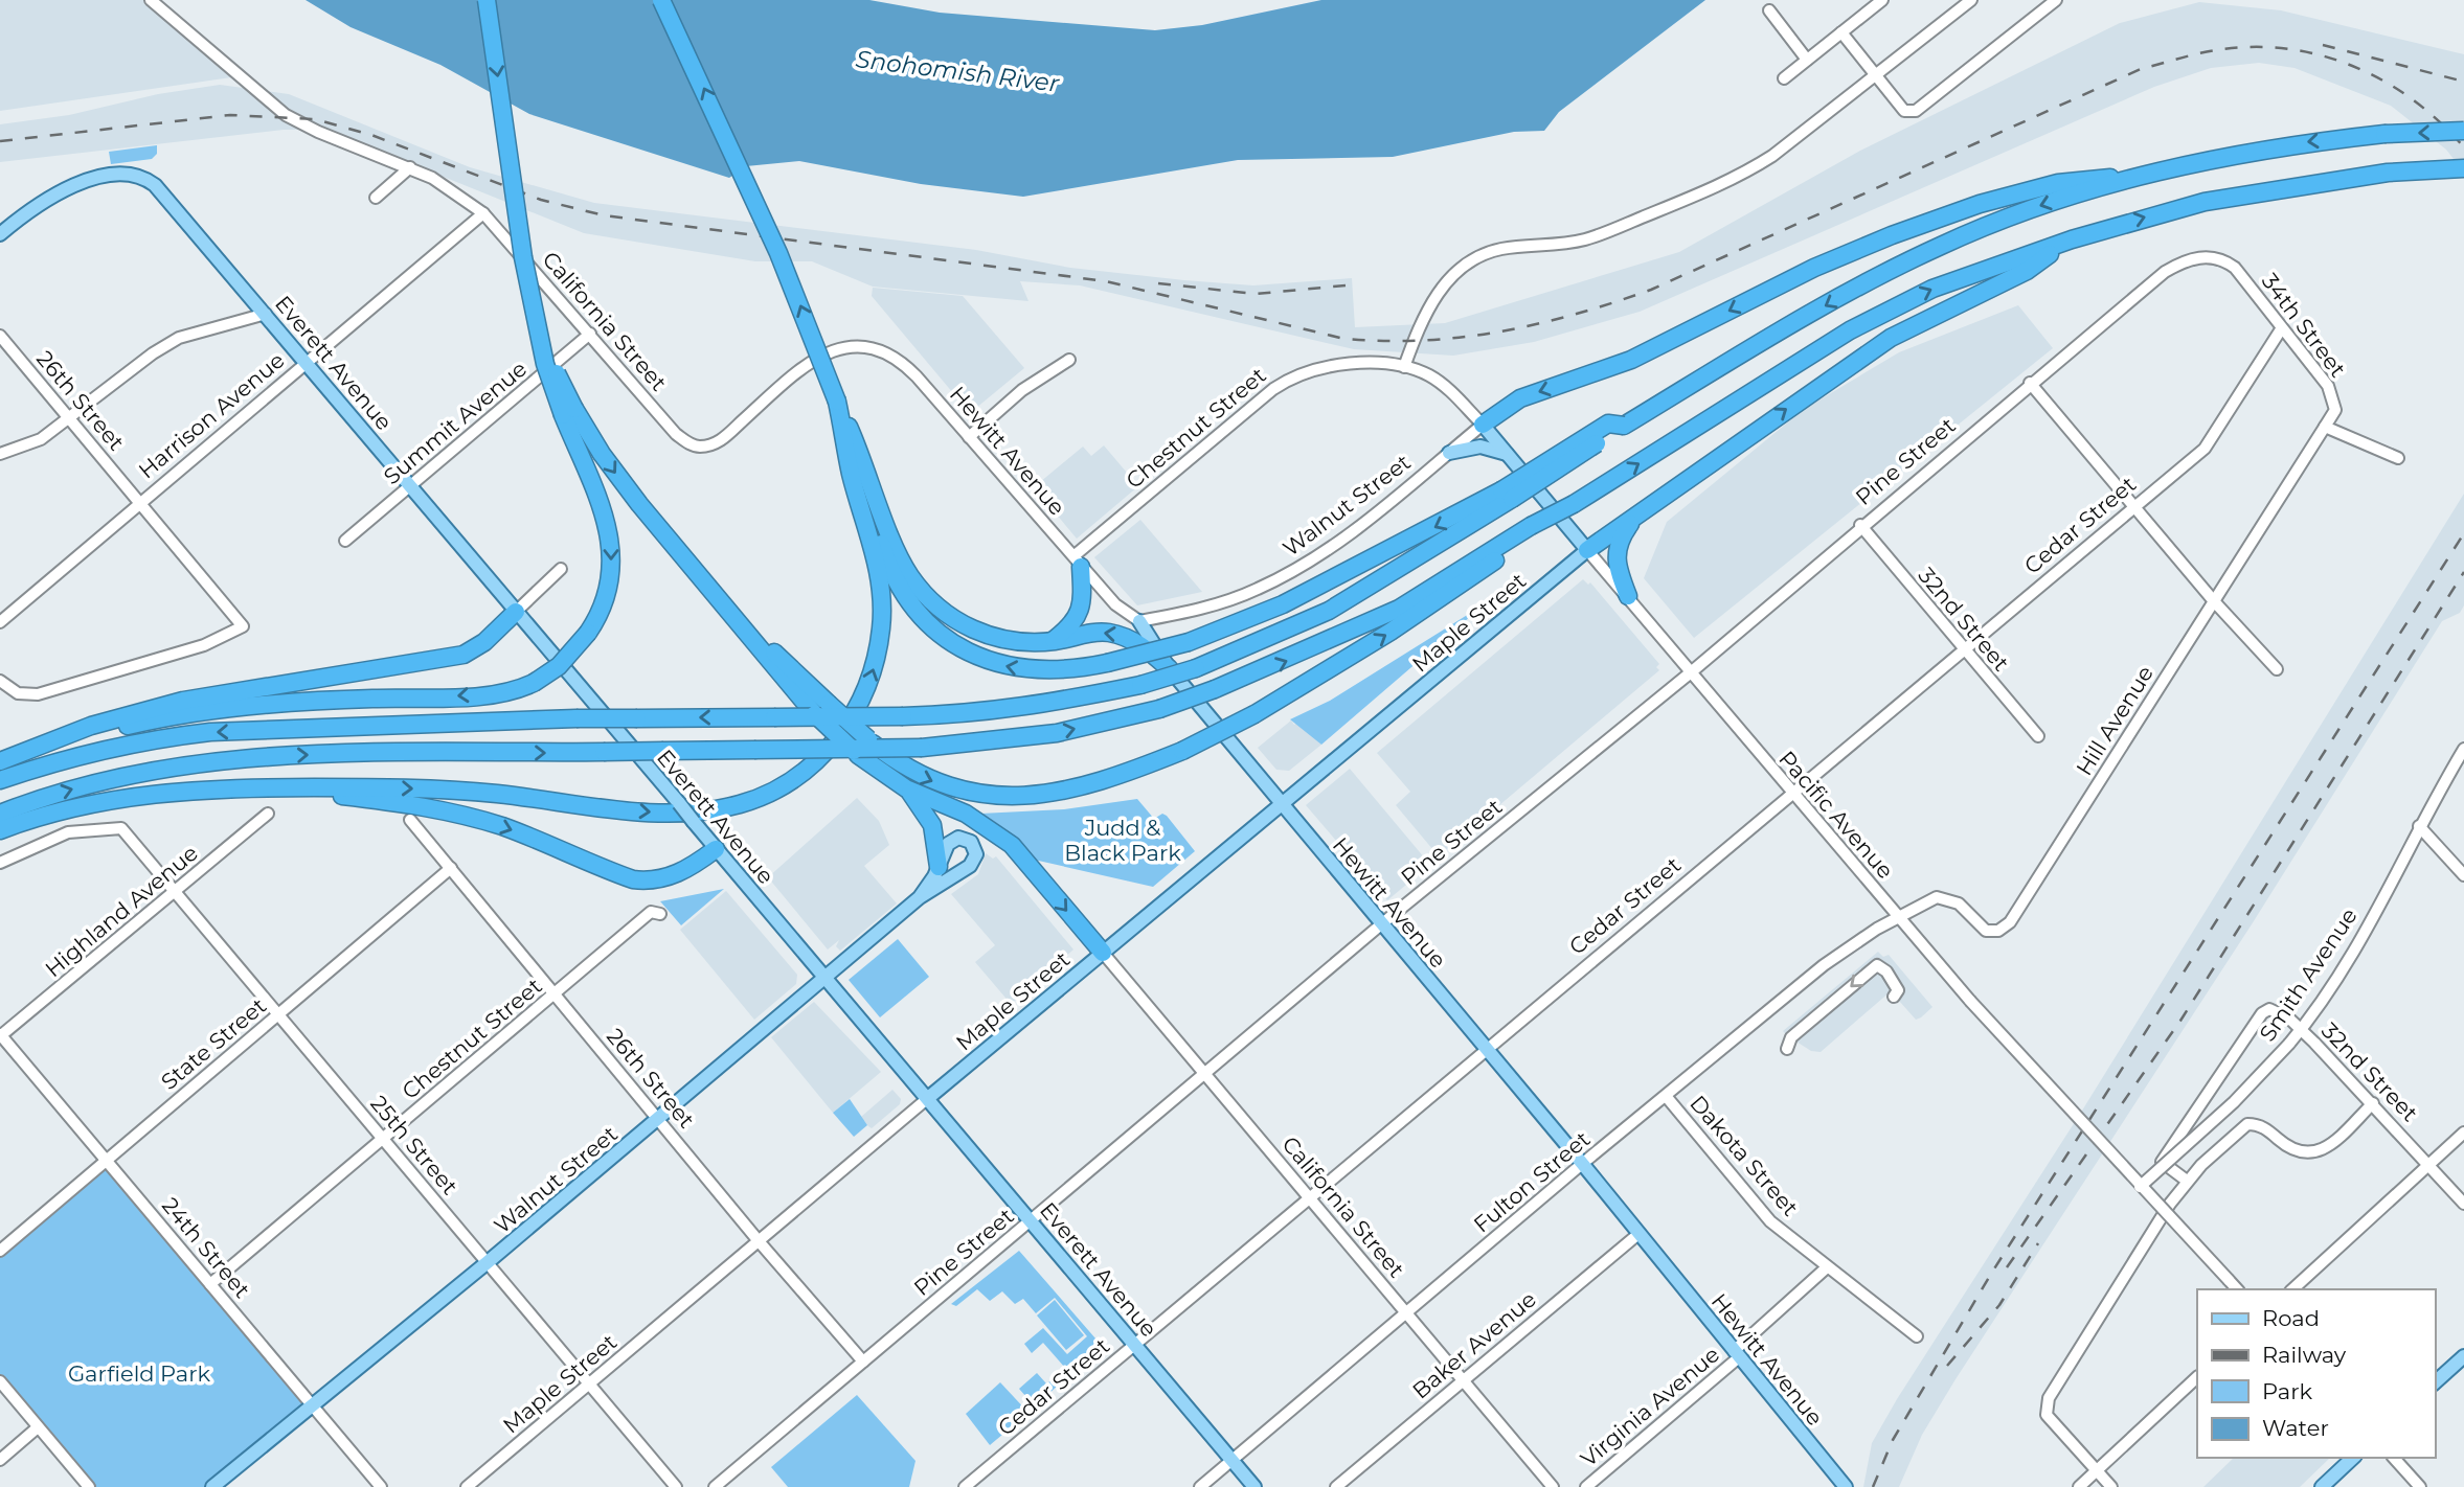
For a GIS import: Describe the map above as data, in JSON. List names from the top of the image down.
{
  "streets": {
    "main road": [
      "Everett Avenue",
      "Hewitt Avenue",
      "Walnut Street",
      "Maple Street",
      "Pacific Avenue"
    ],
    "street": [
      "California Street",
      "34th Street",
      "26th Street",
      "Harrison Avenue",
      "Summit Avenue",
      "Chestnut Street",
      "Pine Street",
      "Cedar Street",
      "32nd Street",
      "Hill Avenue",
      "Highland Avenue",
      "Smith Avenue",
      "State Street",
      "25th Street",
      "Dakota Street",
      "Fulton Street",
      "24th Street",
      "Baker Avenue",
      "Virginia Avenue"
    ]
  },
  "crossings": [
    ["California Street", "Harrison Avenue"],
    ["California Street", "Summit Avenue"],
    ["California Street", "Hewitt Avenue"],
    ["California Street", "Pine Street"],
    ["California Street", "Cedar Street"],
    ["California Street", "Maple Street"],
    ["California Street", "Fulton Street"],
    ["California Street", "Baker Avenue"],
    ["34th Street", "Pine Street"],
    ["34th Street", "Cedar Street"],
    ["34th Street", "Hill Avenue"],
    ["Everett Avenue", "Harrison Avenue"],
    ["Everett Avenue", "Summit Avenue"],
    ["Everett Avenue", "Pine Street"],
    ["Everett Avenue", "Walnut Street"],
    ["Everett Avenue", "Cedar Street"],
    ["Everett Avenue", "Maple Street"],
    ["Everett Avenue", "Fulton Street"],
    ["26th Street", "Harrison Avenue"],
    ["26th Street", "Chestnut Street"],
    ["26th Street", "Pine Street"],
    ["26th Street", "Walnut Street"],
    ["26th Street", "Maple Street"],
    ["26th Street", "State Street"],
    ["Chestnut Street", "Hewitt Avenue"],
    ["Chestnut Street", "Pacific Avenue"],
    ["Chestnut Street", "25th Street"],
    ["Chestnut Street", "24th Street"],
    ["Hewitt Avenue", "Pine Street"],
    ["Hewitt Avenue", "Walnut Street"],
    ["Hewitt Avenue", "Cedar Street"],
    ["Hewitt Avenue", "Maple Street"],
    ["Hewitt Avenue", "Fulton Street"],
    ["Hewitt Avenue", "Baker Avenue"],
    ["Hewitt Avenue", "Virginia Avenue"],
    ["Pine Street", "32nd Street"],
    ["Pine Street", "Pacific Avenue"],
    ["Walnut Street", "Pacific Avenue"],
    ["Walnut Street", "25th Street"],
    ["Walnut Street", "24th Street"],
    ["Cedar Street", "32nd Street"],
    ["Cedar Street", "Pacific Avenue"],
    ["32nd Street", "Smith Avenue"],
    ["Maple Street", "Pacific Avenue"],
    ["Maple Street", "25th Street"],
    ["Hill Avenue", "Pacific Avenue"],
    ["Hill Avenue", "Fulton Street"],
    ["Pacific Avenue", "Smith Avenue"],
    ["Pacific Avenue", "Fulton Street"],
    ["Highland Avenue", "25th Street"],
    ["Highland Avenue", "24th Street"],
    ["State Street", "25th Street"],
    ["State Street", "24th Street"],
    ["Dakota Street", "Fulton Street"]
  ],
  "water": ["Snohomish River"],
  "parks": ["Judd & Black Park", "Garfield Park"],
  "legend": [
    "Road",
    "Railway",
    "Park",
    "Water"
  ]
}
